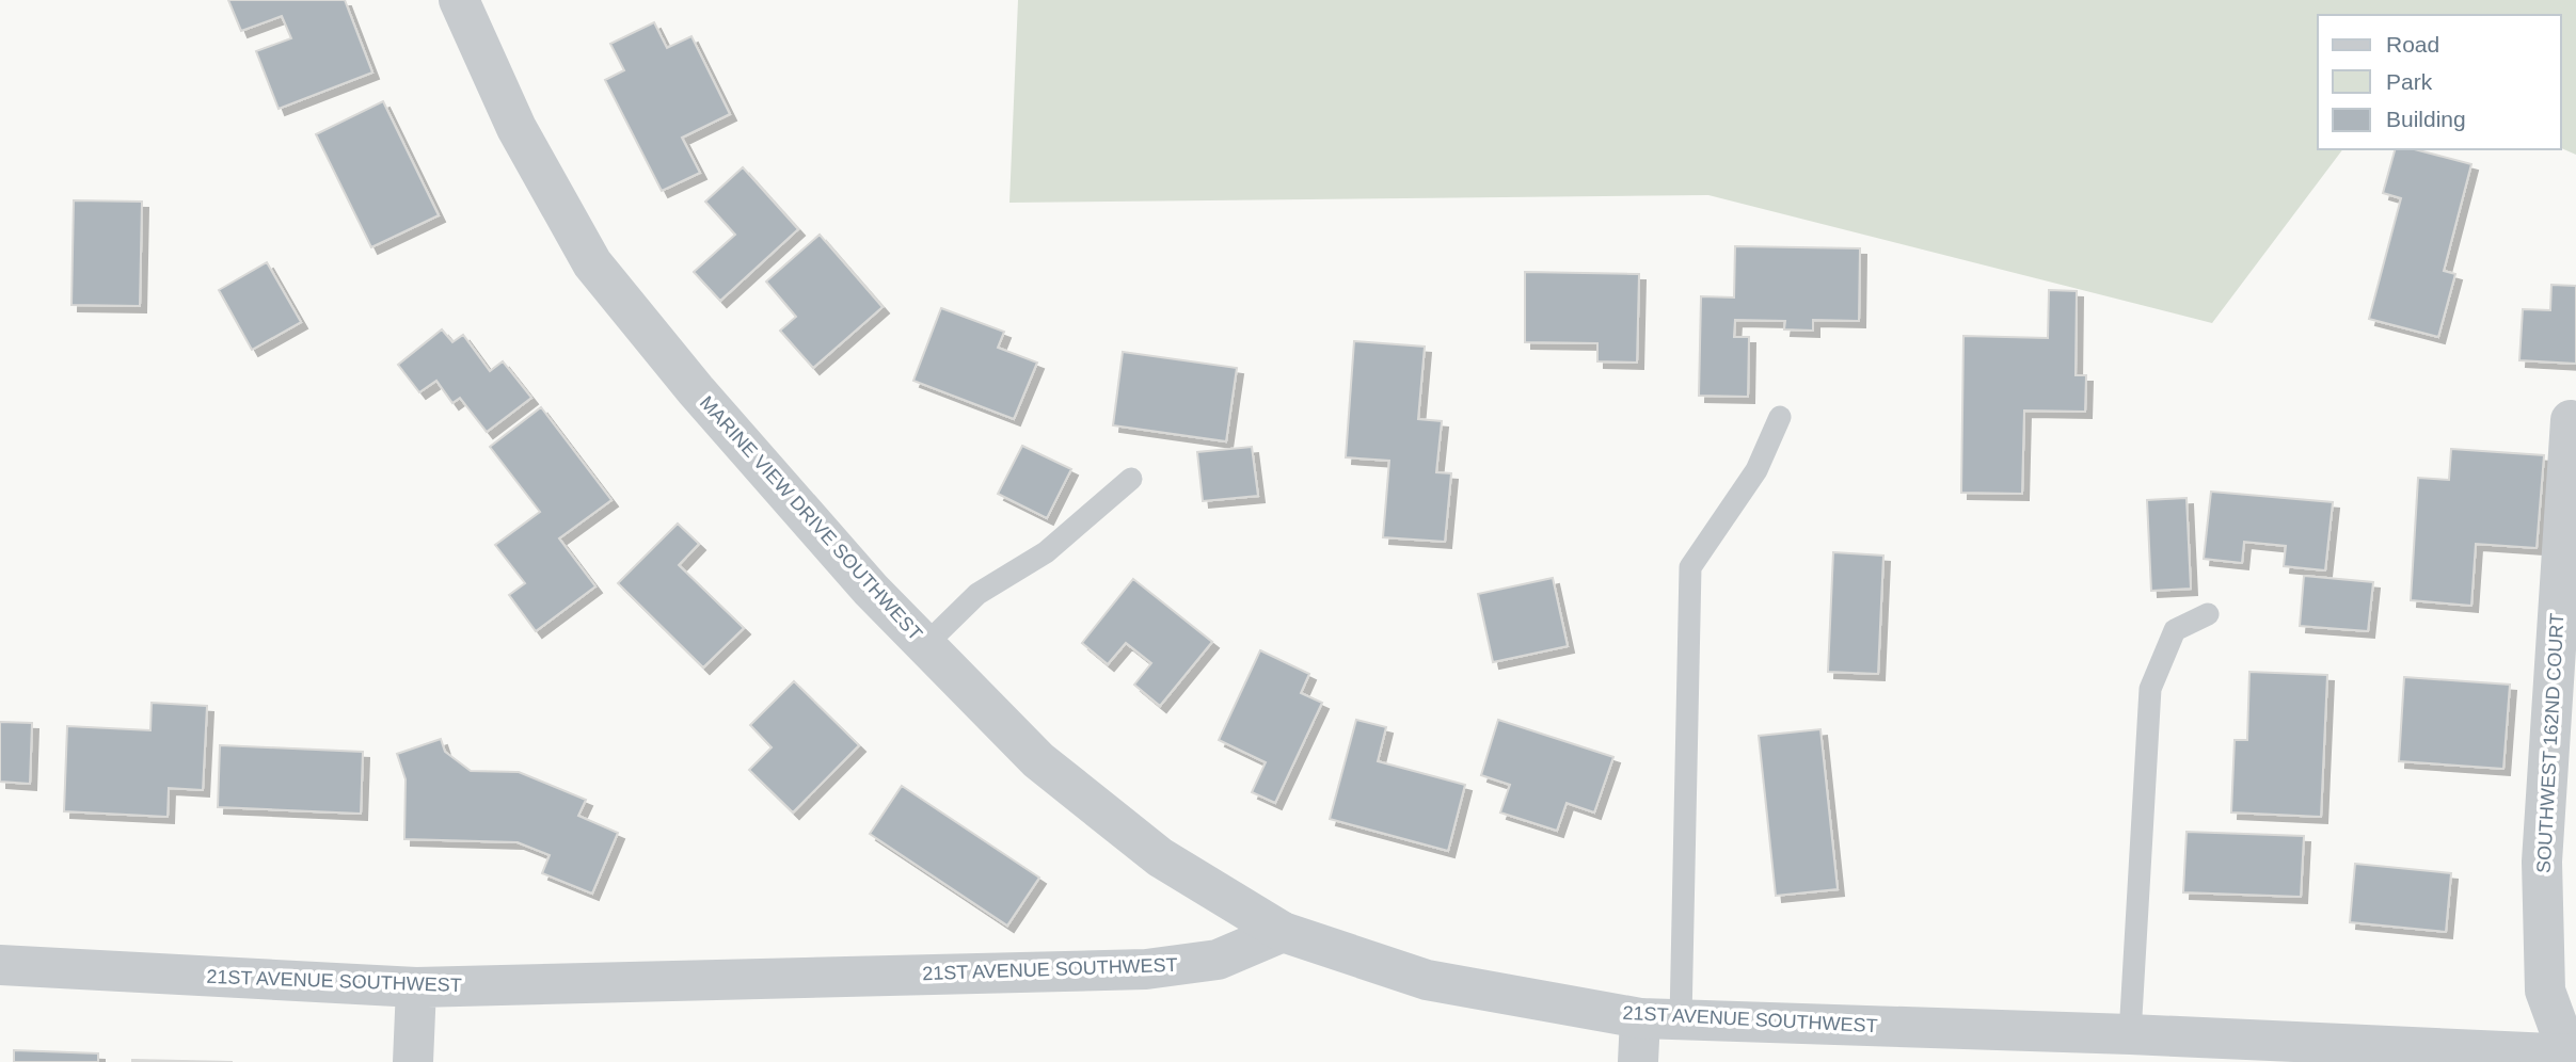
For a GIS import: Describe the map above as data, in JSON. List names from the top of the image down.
{
  "streets": {
    "street": ["MARINE VIEW DRIVE SOUTHWEST", "SOUTHWEST 162ND COURT", "21ST AVENUE SOUTHWEST"]
  },
  "crossings": [
    ["MARINE VIEW DRIVE SOUTHWEST", "21ST AVENUE SOUTHWEST"],
    ["SOUTHWEST 162ND COURT", "21ST AVENUE SOUTHWEST"]
  ],
  "legend": ["Road", "Park", "Building"]
}
